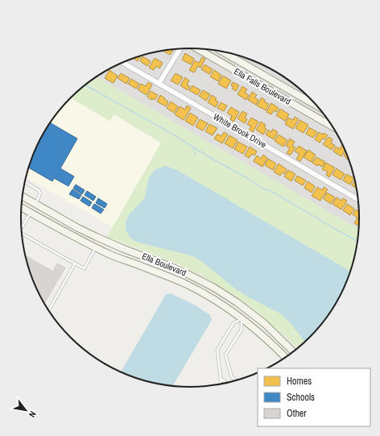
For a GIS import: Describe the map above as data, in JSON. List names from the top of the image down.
{
  "streets": {
    "main road": ["Ella Falls Boulevard", "Ella Boulevard"],
    "street": ["White Brook Drive"]
  },
  "legend": ["Homes", "Schools", "Other"],
  "north": "bottom right"
}
